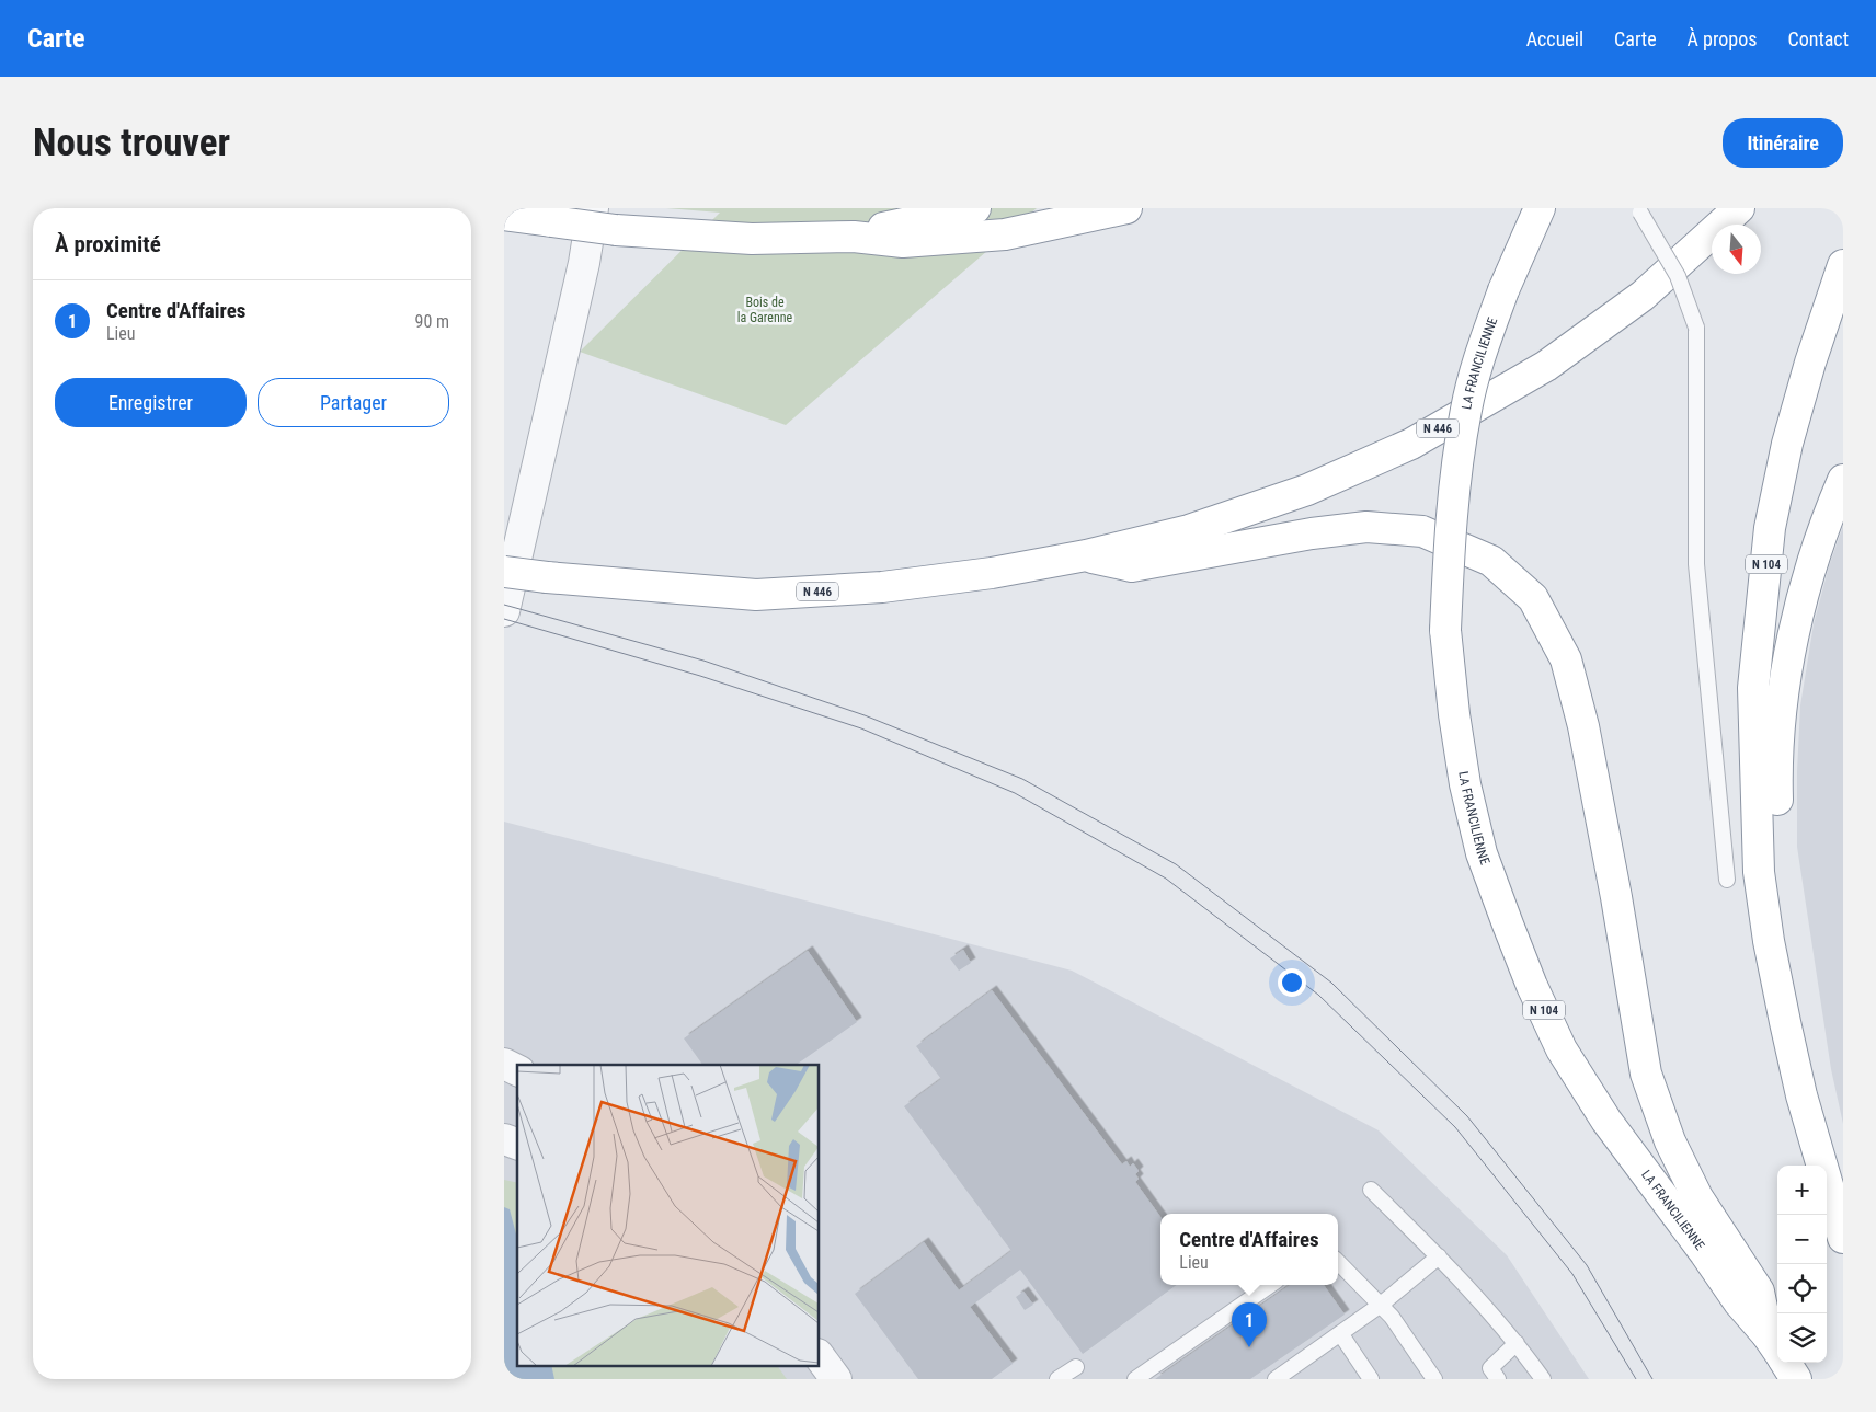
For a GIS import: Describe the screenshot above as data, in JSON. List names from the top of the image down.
{
  "streets": {
    "highway": ["LA FRANCILIENNE", "N 446", "N 104"]
  },
  "parks": ["Bois de la Garenne"],
  "north": "bottom",
  "page": {
    "header": "Carte",
    "nav": [
      "Accueil",
      "Carte",
      "À propos",
      "Contact"
    ],
    "buttons": [
      "Itinéraire",
      ["Enregistrer", "Partager"]
    ],
    "title": "Nous trouver",
    "heading": "À proximité",
    "list": [
      {
        "mark": "1",
        "name": "Centre d'Affaires",
        "note": "Lieu",
        "value": "90 m"
      }
    ],
    "map_buttons": ["+", "−"],
    "popup": ["Centre d'Affaires", "Lieu"],
    "pins": "1"
  }
}
